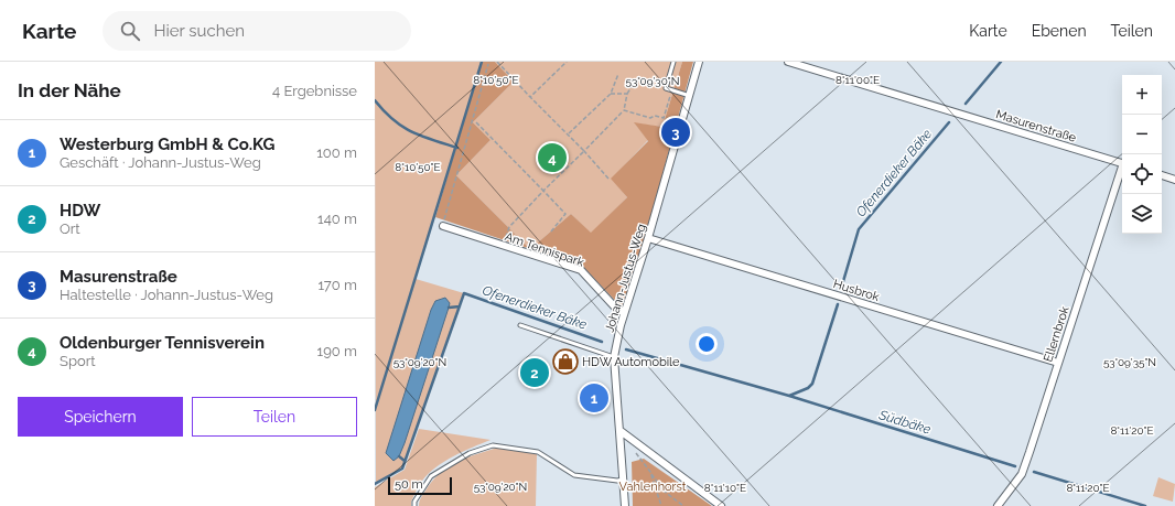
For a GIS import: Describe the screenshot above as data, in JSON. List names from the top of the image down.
{
  "streets": {
    "street": [
      "Masurenstraße",
      "Am Tennispark",
      "Johann-Justus-Weg",
      "Husbrok",
      "Ellernbrok"
    ]
  },
  "crossings": [
    ["Am Tennispark", "Johann-Justus-Weg"],
    ["Johann-Justus-Weg", "Husbrok"],
    ["Husbrok", "Ellernbrok"]
  ],
  "water": ["Ofenerdieker Bäke", "Südbäke"],
  "parks": ["Vahlenhorst"],
  "places": {
    "shop": ["HDW Automobile"]
  },
  "scale_bar": "50 m",
  "page": {
    "header": "Karte",
    "search": "Hier suchen",
    "nav": ["Karte", "Ebenen", "Teilen"],
    "heading": ["In der Nähe", "4 Ergebnisse"],
    "map_buttons": ["+", "−"],
    "pins": [
      "3",
      "4",
      "2",
      "1"
    ],
    "list": [
      {
        "mark": "1",
        "name": "Westerburg GmbH & Co.KG",
        "note": "Geschäft · Johann-Justus-Weg",
        "value": "100 m"
      },
      {
        "mark": "2",
        "name": "HDW",
        "note": "Ort",
        "value": "140 m"
      },
      {
        "mark": "3",
        "name": "Masurenstraße",
        "note": "Haltestelle · Johann-Justus-Weg",
        "value": "170 m"
      },
      {
        "mark": "4",
        "name": "Oldenburger Tennisverein",
        "note": "Sport",
        "value": "190 m"
      }
    ],
    "buttons": ["Speichern", "Teilen"],
    "scale": "50 m"
  },
  "coordinates": [
    "8°10'50\"E",
    "8°11'00\"E",
    "53°09'30\"N",
    "53°09'20\"N",
    "53°09'35\"N",
    "8°11'20\"E",
    "8°11'10\"E"
  ]
}
